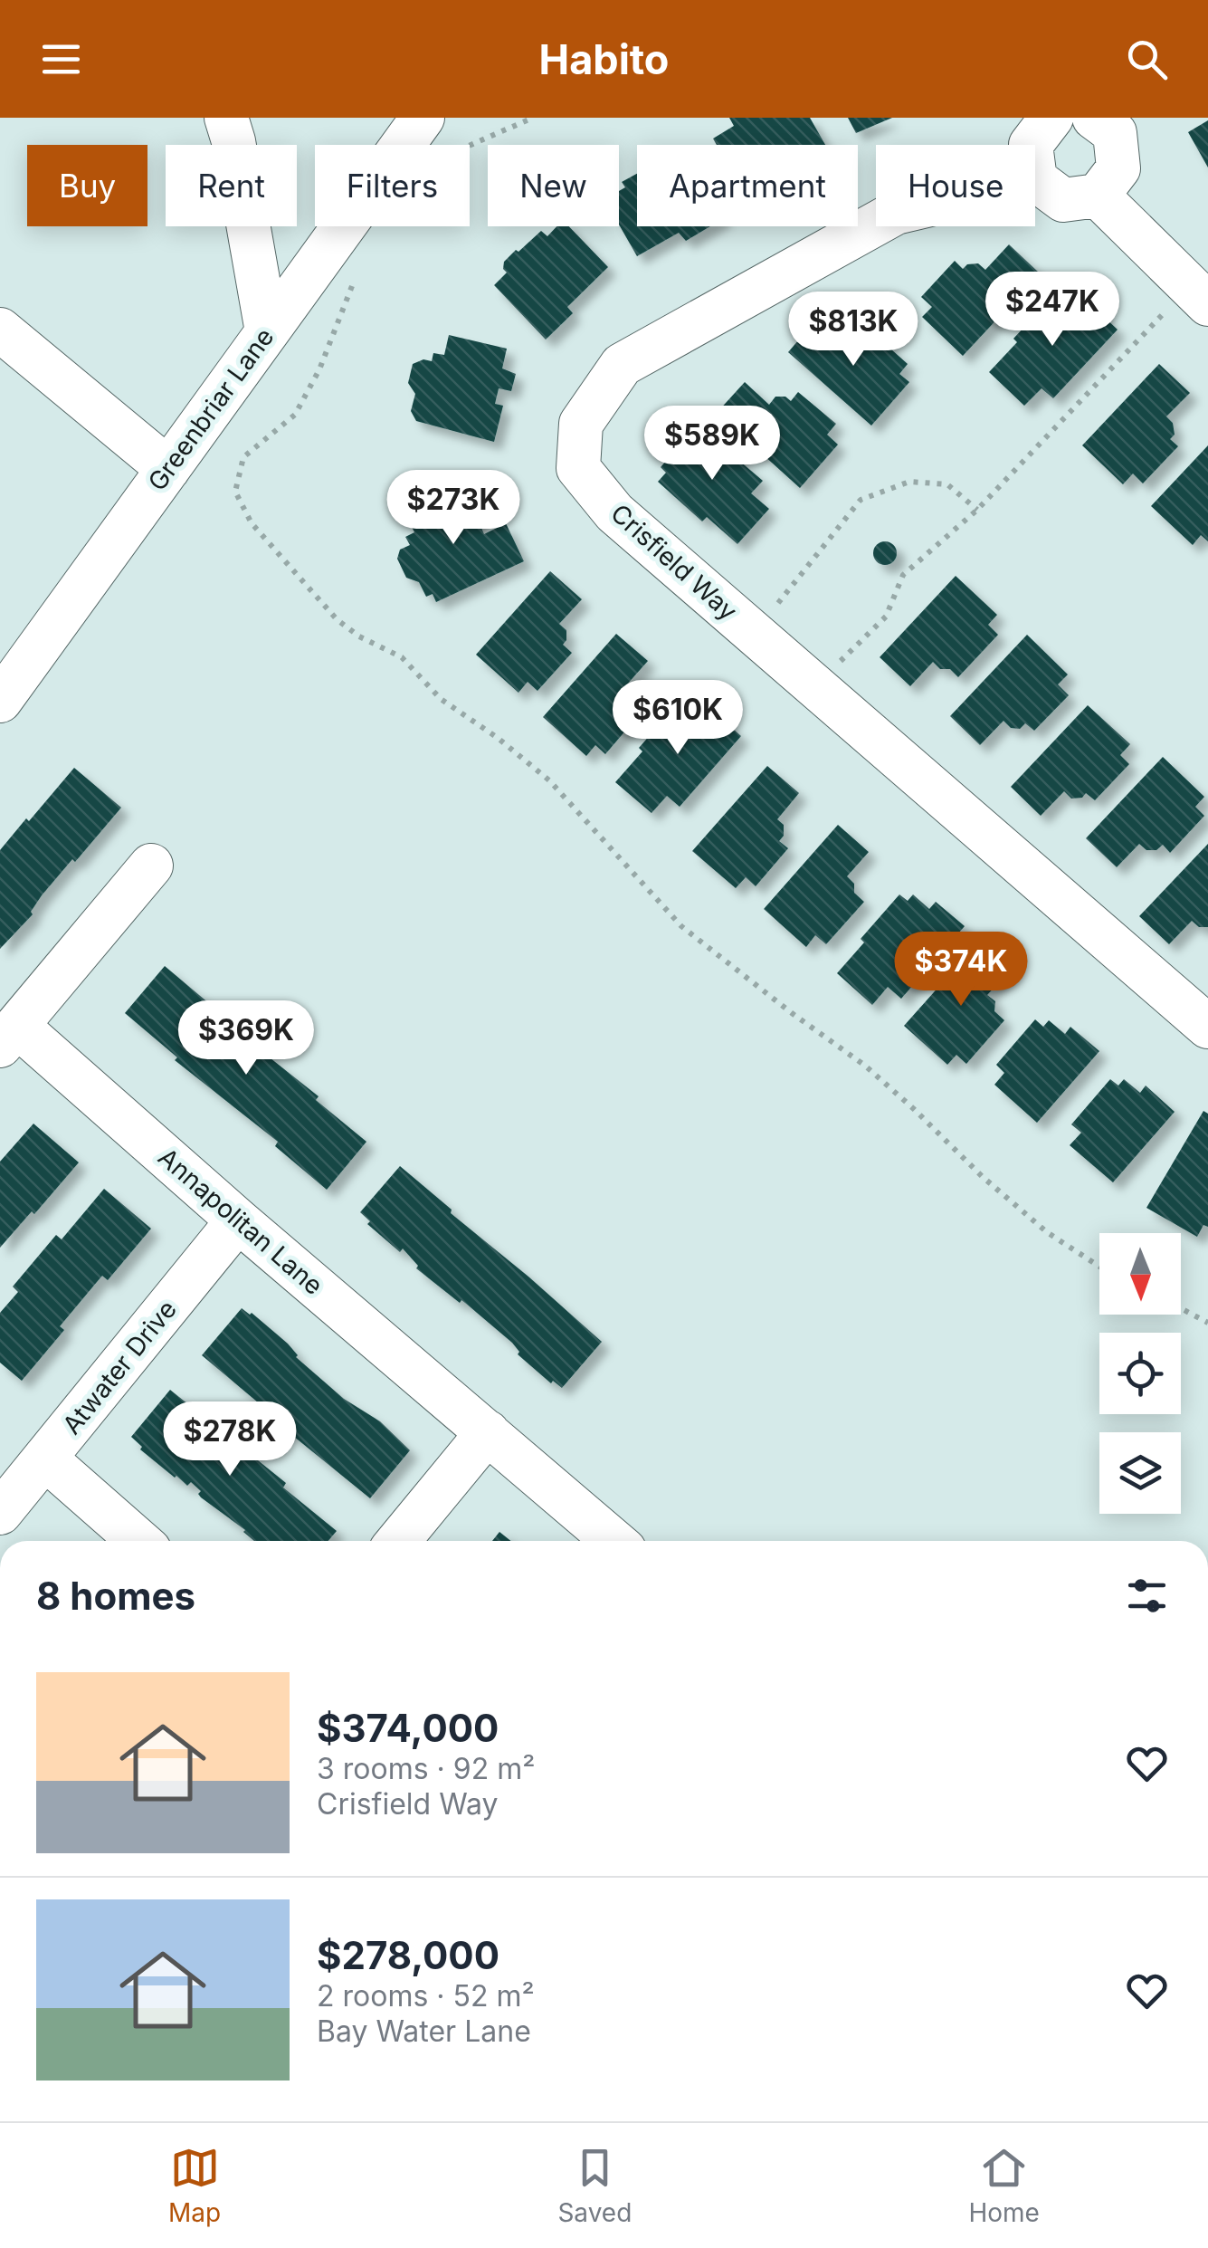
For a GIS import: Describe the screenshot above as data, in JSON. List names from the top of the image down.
{
  "streets": {
    "street": [
      "Greenbriar Lane",
      "Crisfield Way",
      "Annapolitan Lane",
      "Atwater Drive"
    ]
  },
  "crossings": [
    ["Annapolitan Lane", "Atwater Drive"]
  ],
  "north": "bottom",
  "page": {
    "header": "Habito",
    "chip": [
      "Buy",
      "Rent",
      "Filters",
      "New",
      "Apartment",
      "House"
    ],
    "price": [
      "$247K",
      "$813K",
      "$589K",
      "$273K",
      "$610K",
      "$374K",
      "$369K",
      "$278K"
    ],
    "heading": "8 homes",
    "list": [
      {
        "name": "$374,000",
        "note": "3 rooms · 92 m² · Crisfield Way"
      },
      {
        "name": "$278,000",
        "note": "2 rooms · 52 m² · Bay Water Lane"
      }
    ],
    "tabs": ["Map", "Saved", "Home"]
  }
}
